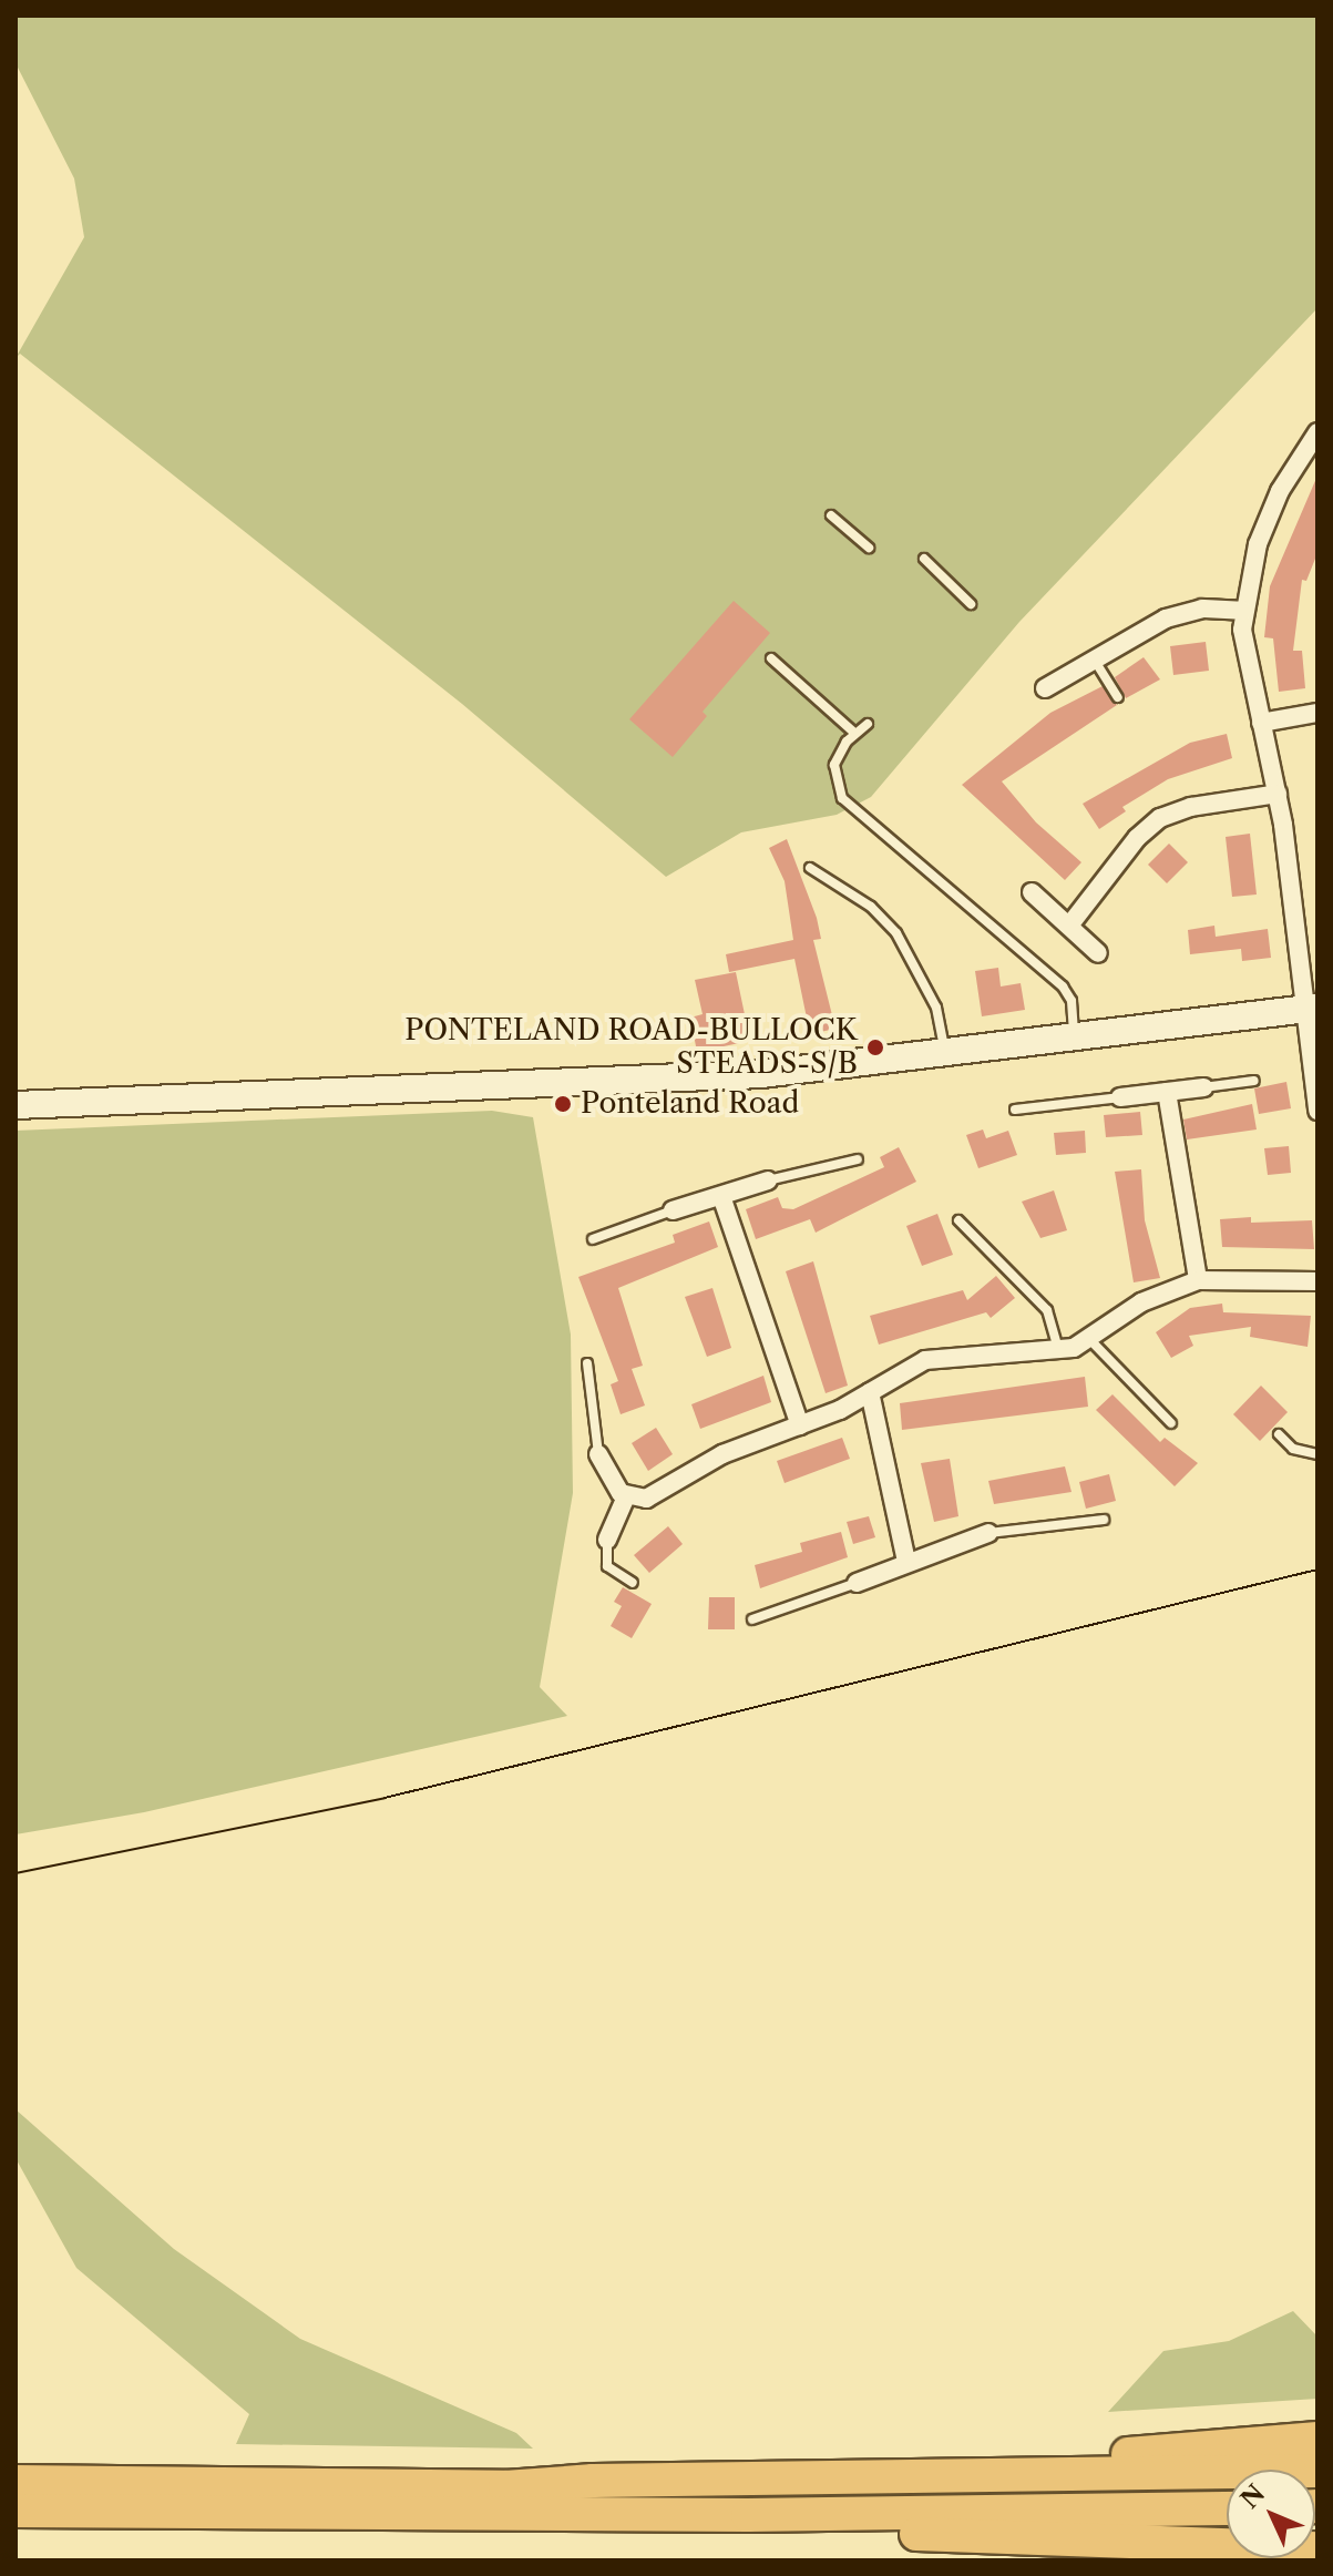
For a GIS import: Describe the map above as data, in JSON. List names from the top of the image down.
{
  "places": ["PONTELAND ROAD-BULLOCK STEADS-S/B", "Ponteland Road"],
  "north": "top left"
}
